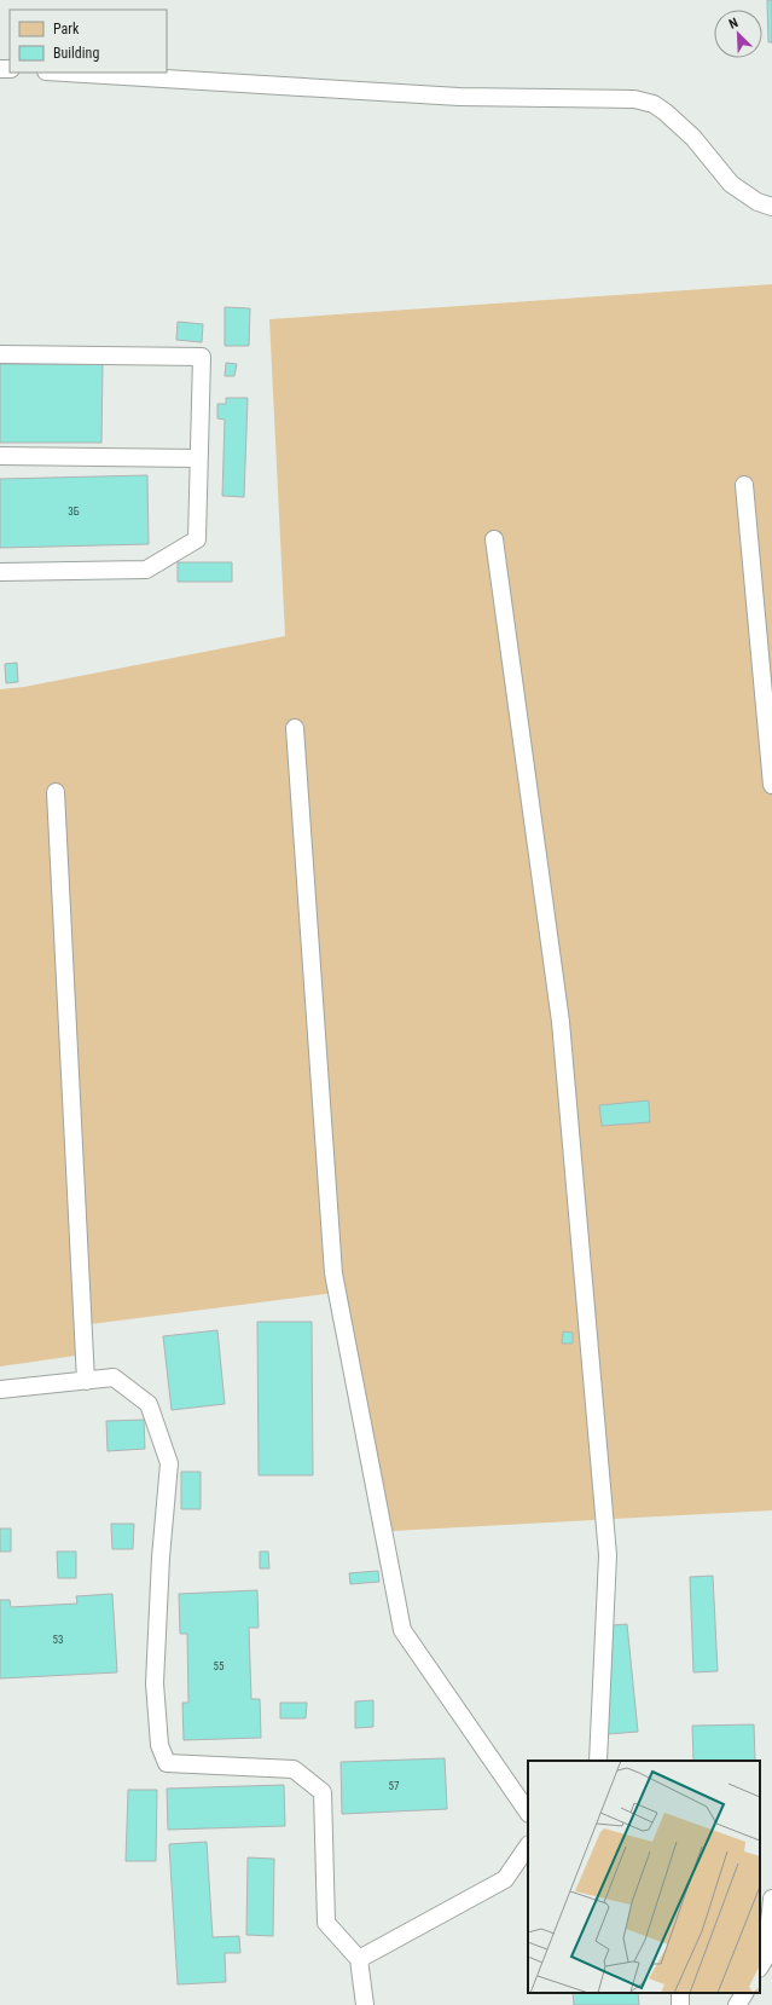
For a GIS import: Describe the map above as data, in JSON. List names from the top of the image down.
{
  "house_numbers": [
    "3Б",
    "53",
    "55",
    "57"
  ],
  "legend": ["Park", "Building"],
  "north": "top left"
}
